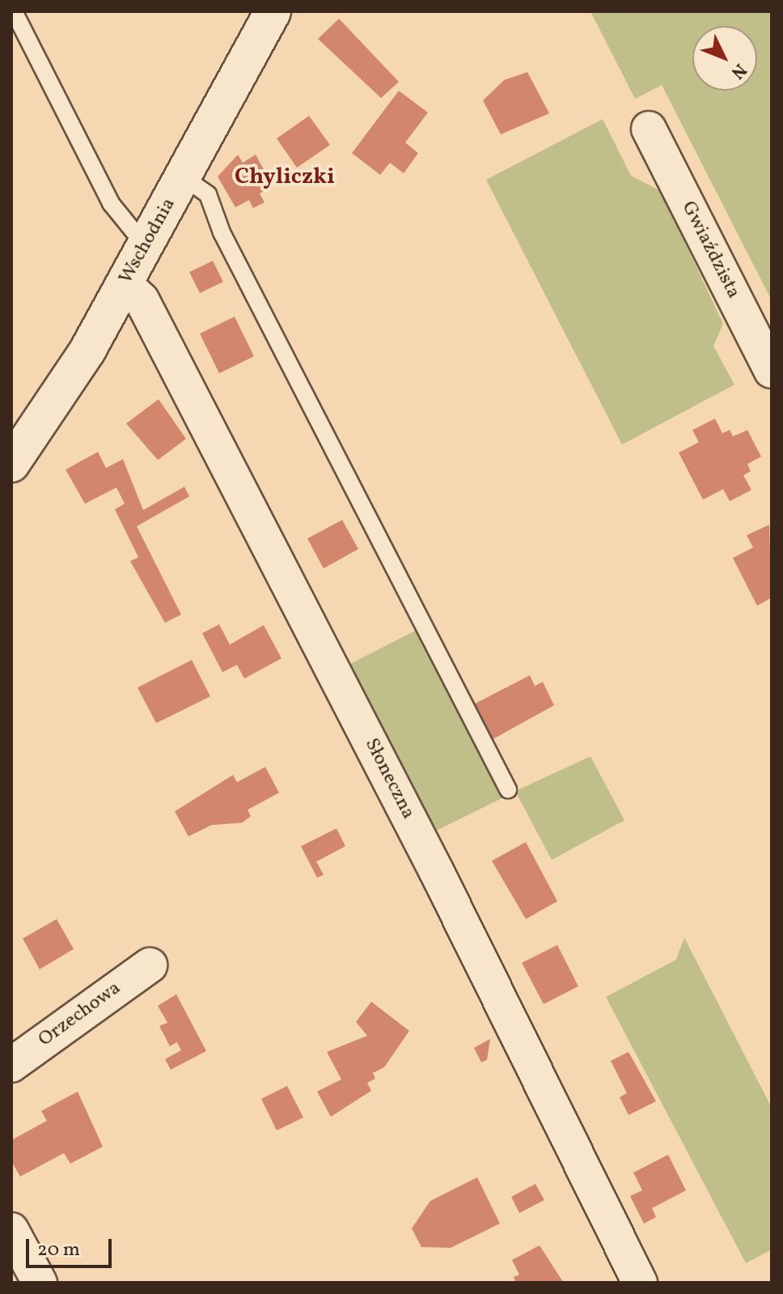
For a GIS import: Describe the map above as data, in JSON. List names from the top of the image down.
{
  "streets": {
    "main road": ["Wschodnia"],
    "street": ["Gwiaździsta", "Słoneczna", "Orzechowa"]
  },
  "crossings": [
    ["Wschodnia", "Słoneczna"]
  ],
  "districts": ["Chyliczki"],
  "scale_bar": "20 m",
  "north": "bottom right"
}
